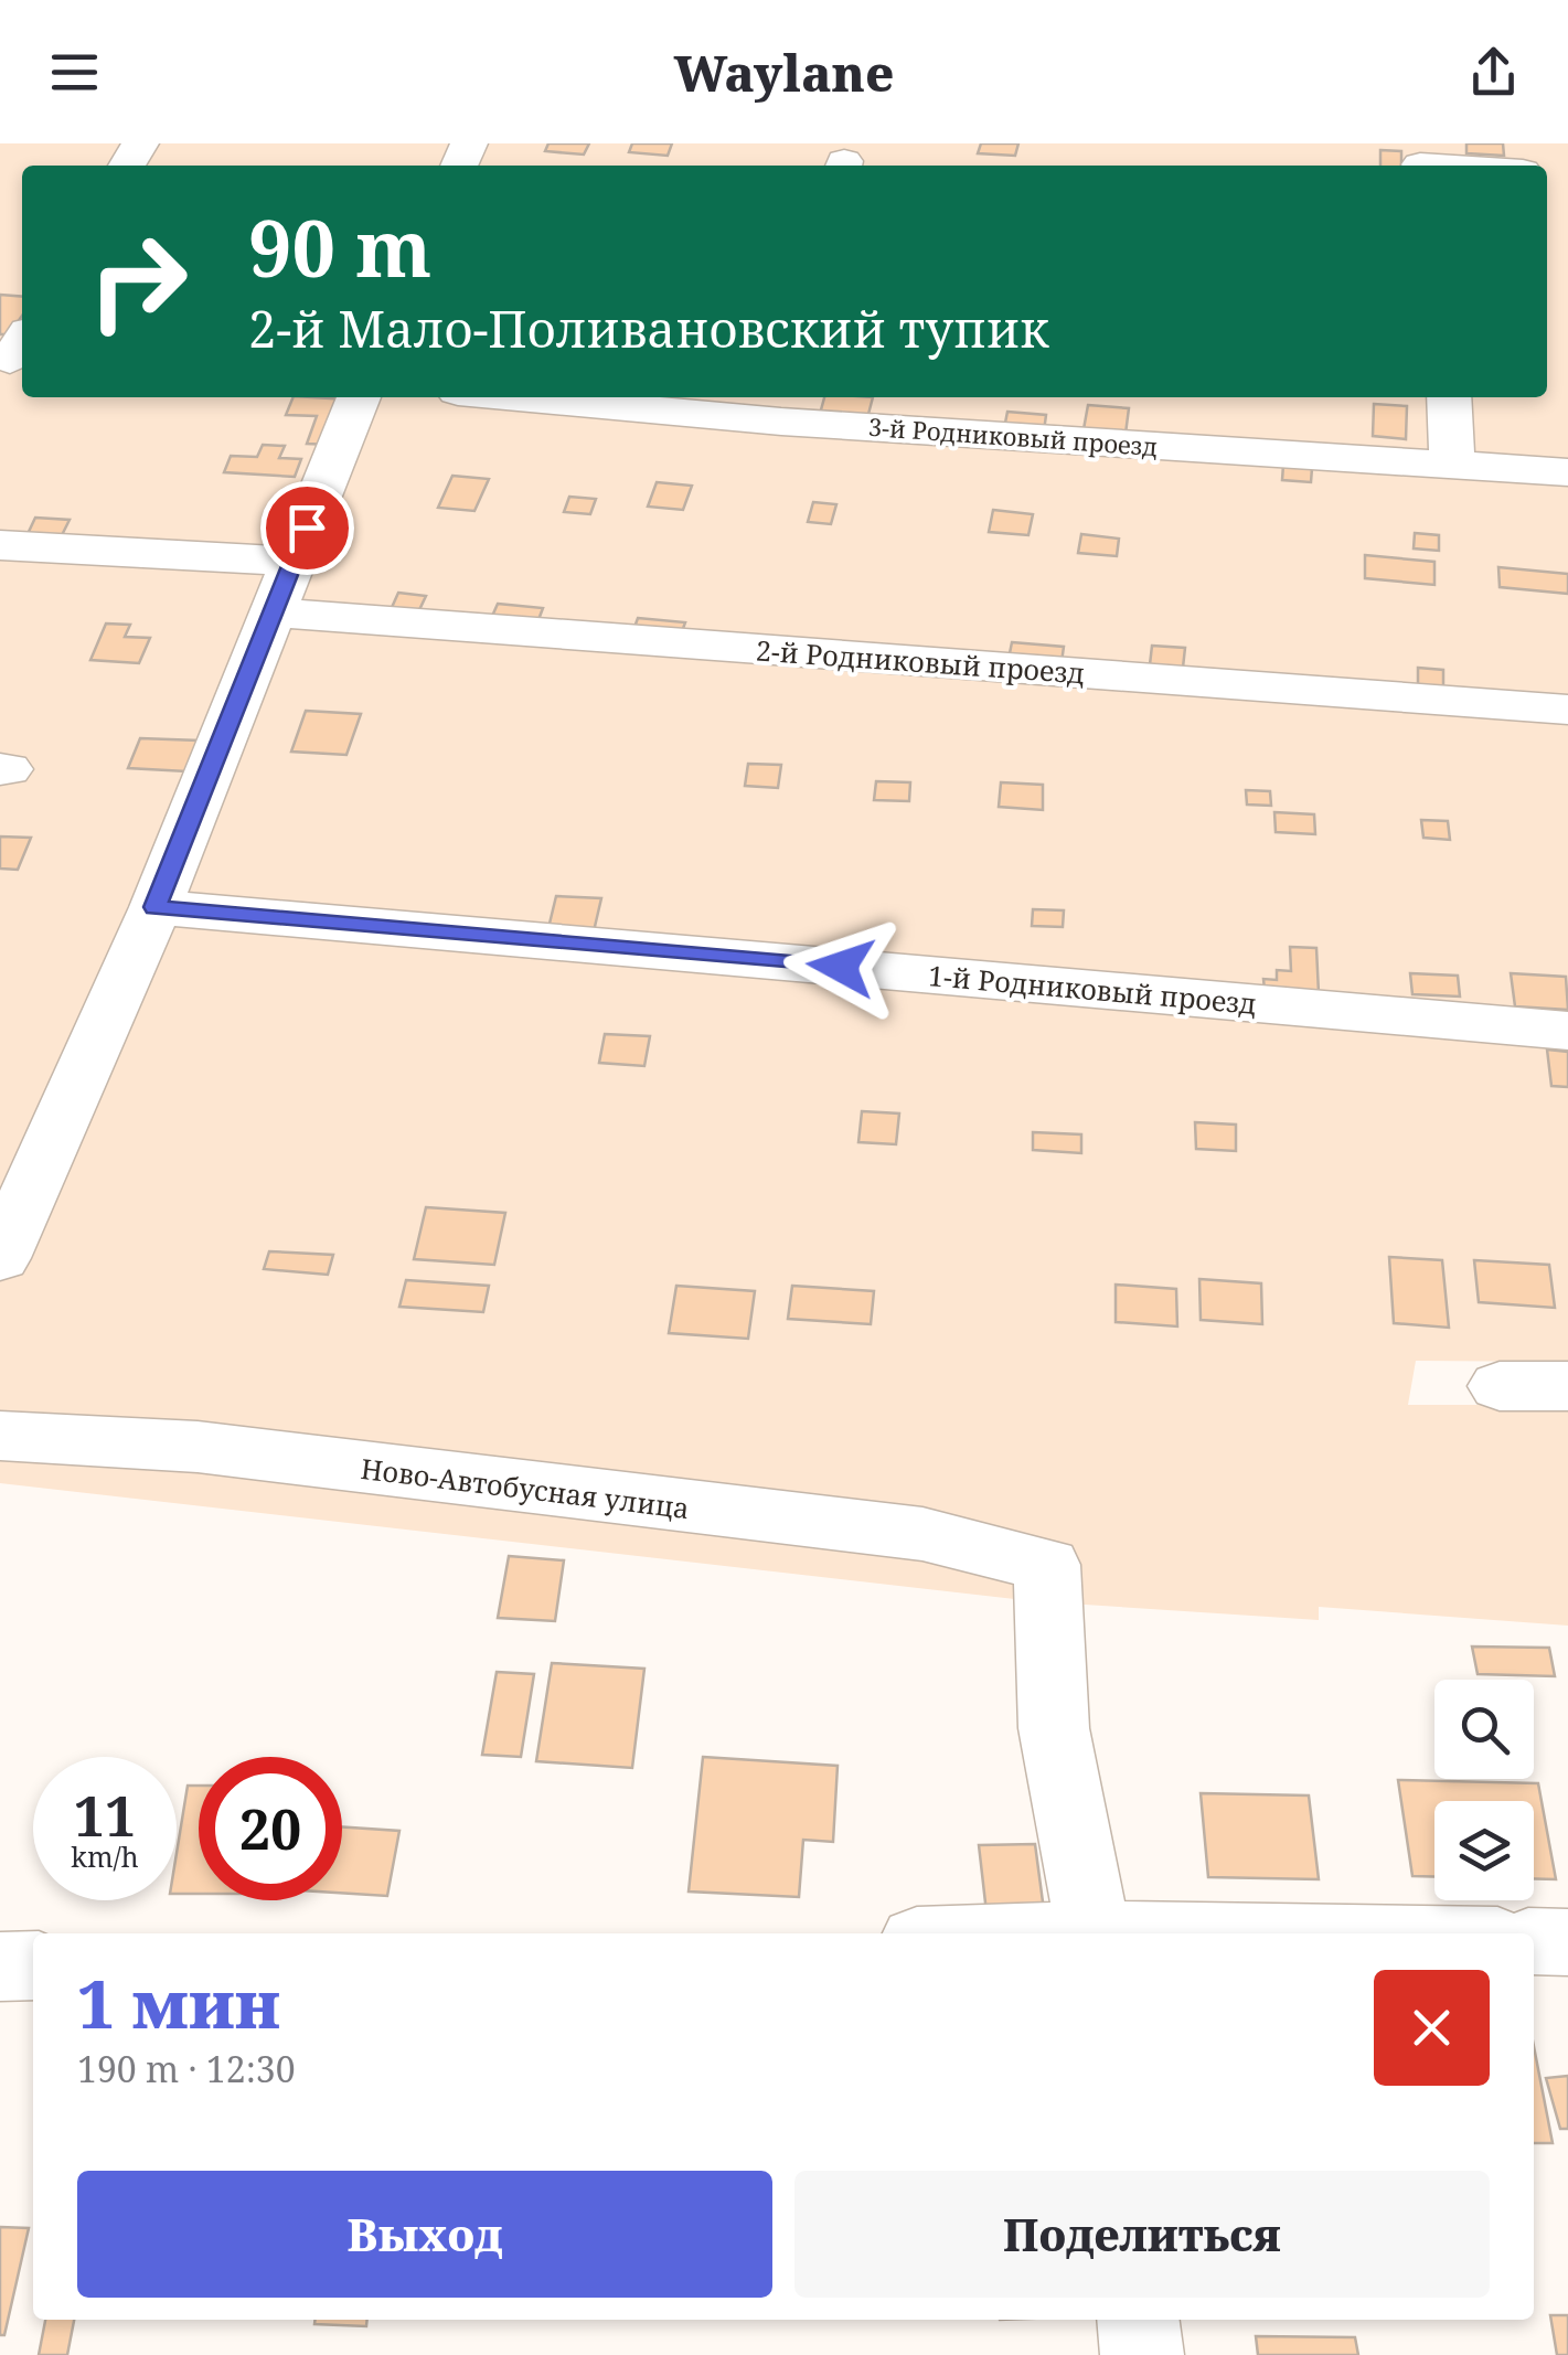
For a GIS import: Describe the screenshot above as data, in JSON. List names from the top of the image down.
{
  "streets": {
    "street": [
      "3-й Родниковый проезд",
      "2-й Родниковый проезд",
      "1-й Родниковый проезд",
      "Ново-Автобусная улица"
    ]
  },
  "page": {
    "header": "Waylane",
    "turn": ["90 m", "2-й Мало-Поливановский тупик"],
    "speed": "11 km/h",
    "limit": "20",
    "heading": ["1 мин", "190 m · 12:30"],
    "buttons": ["Выход", "Поделиться"]
  }
}
